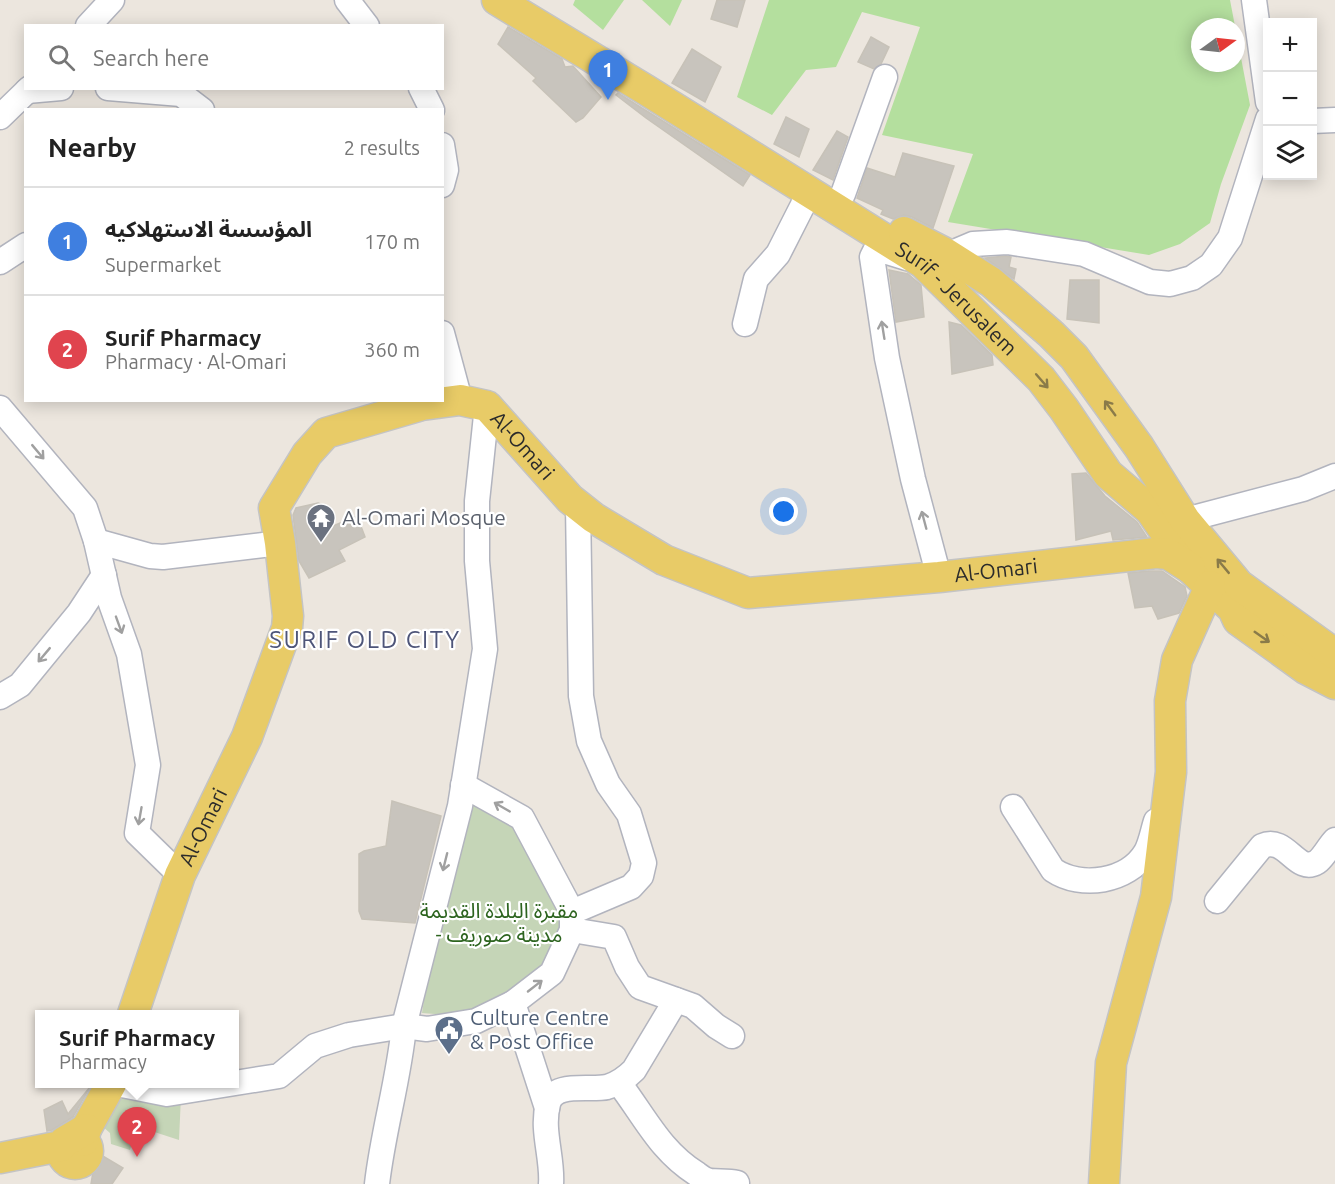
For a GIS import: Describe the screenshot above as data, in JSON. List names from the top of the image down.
{
  "streets": {
    "main road": ["Surif - Jerusalem", "Al-Omari"]
  },
  "crossings": [
    ["Surif - Jerusalem", "Al-Omari"]
  ],
  "districts": ["SURIF OLD CITY"],
  "parks": ["مقبرة البلدة القديمة - مدينة صوريف"],
  "places": {
    "temple": ["Al-Omari Mosque"],
    "public building": ["Culture Centre & Post Office"]
  },
  "north": "right",
  "page": {
    "map_buttons": ["+", "−"],
    "search": "Search here",
    "pins": ["1", "2"],
    "heading": ["Nearby", "2 results"],
    "list": [
      {
        "mark": "1",
        "name": "المؤسسة الاستهلاكيه",
        "note": "Supermarket",
        "value": "170 m"
      },
      {
        "mark": "2",
        "name": "Surif Pharmacy",
        "note": "Pharmacy · Al-Omari",
        "value": "360 m"
      }
    ],
    "popup": ["Surif Pharmacy", "Pharmacy"]
  }
}
